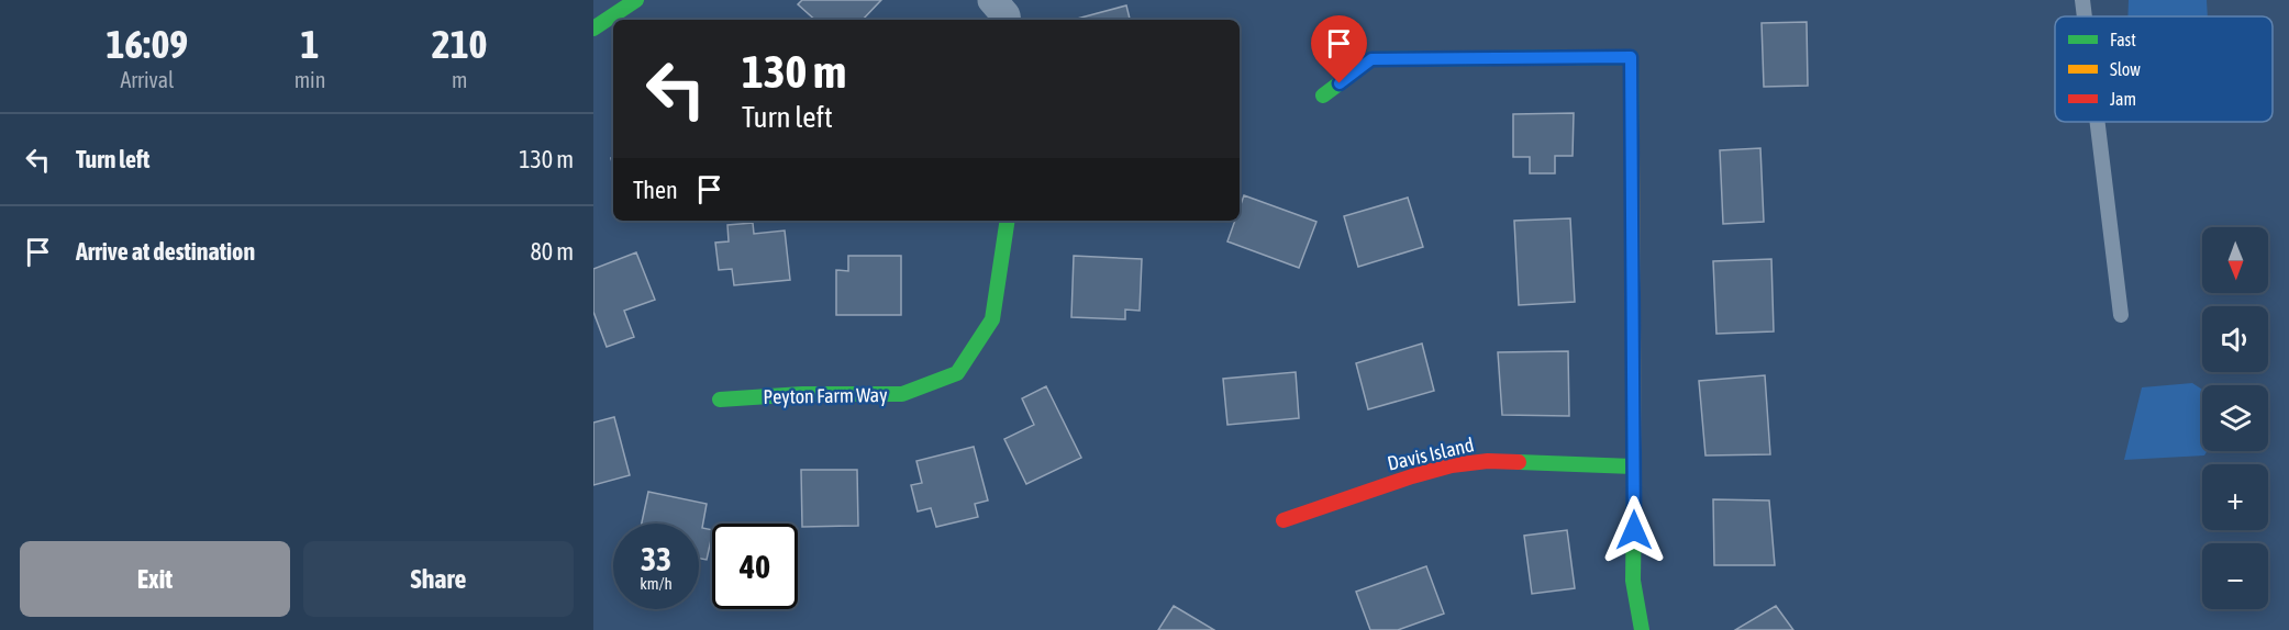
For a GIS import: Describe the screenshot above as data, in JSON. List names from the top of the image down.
{
  "streets": {
    "street": ["Peyton Farm Way", "Davis Island"]
  },
  "legend": ["Fast", "Slow", "Jam"],
  "north": "bottom",
  "page": {
    "eta": [
      "16:09",
      "Arrival",
      "1",
      "min",
      "210",
      "m"
    ],
    "turn": ["130 m", "Turn left"],
    "list": [
      {
        "name": "Turn left",
        "value": "130 m"
      },
      {
        "name": "Arrive at destination",
        "value": "80 m"
      }
    ],
    "then": "Then",
    "map_buttons": ["+", "−"],
    "speed": "33 km/h",
    "limit": "40",
    "buttons": ["Exit", "Share"]
  }
}
